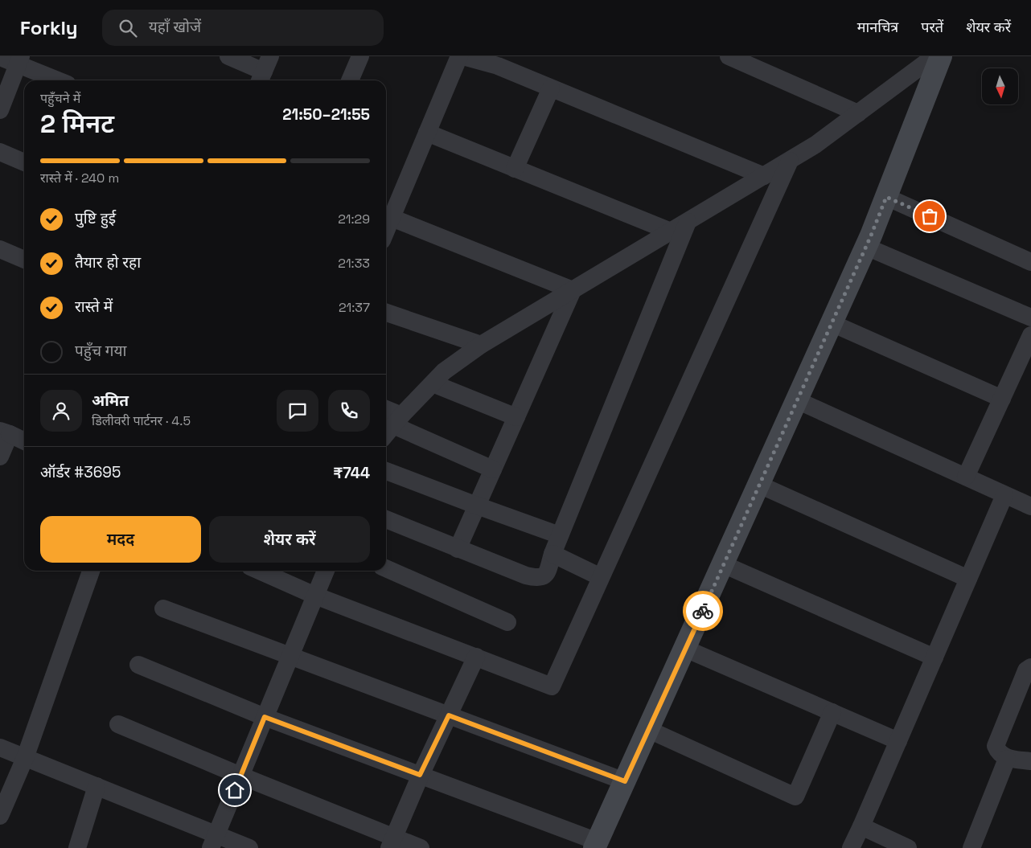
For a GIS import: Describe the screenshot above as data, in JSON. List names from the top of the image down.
{
  "north": "bottom",
  "page": {
    "header": "Forkly",
    "search": "यहाँ खोजें",
    "nav": ["मानचित्र", "परतें", "शेयर करें"],
    "heading": ["2 मिनट", "पहुँचने में", "21:50–21:55"],
    "panel": [
      "अमित",
      "डिलीवरी पार्टनर · 4.5",
      "ऑर्डर #3695",
      "₹744"
    ],
    "bar": "रास्ते में · 240 m",
    "list": [
      ["पुष्टि हुई", "21:29"],
      ["तैयार हो रहा", "21:33"],
      ["रास्ते में", "21:37"],
      "पहुँच गया"
    ],
    "buttons": ["मदद", "शेयर करें"]
  }
}
